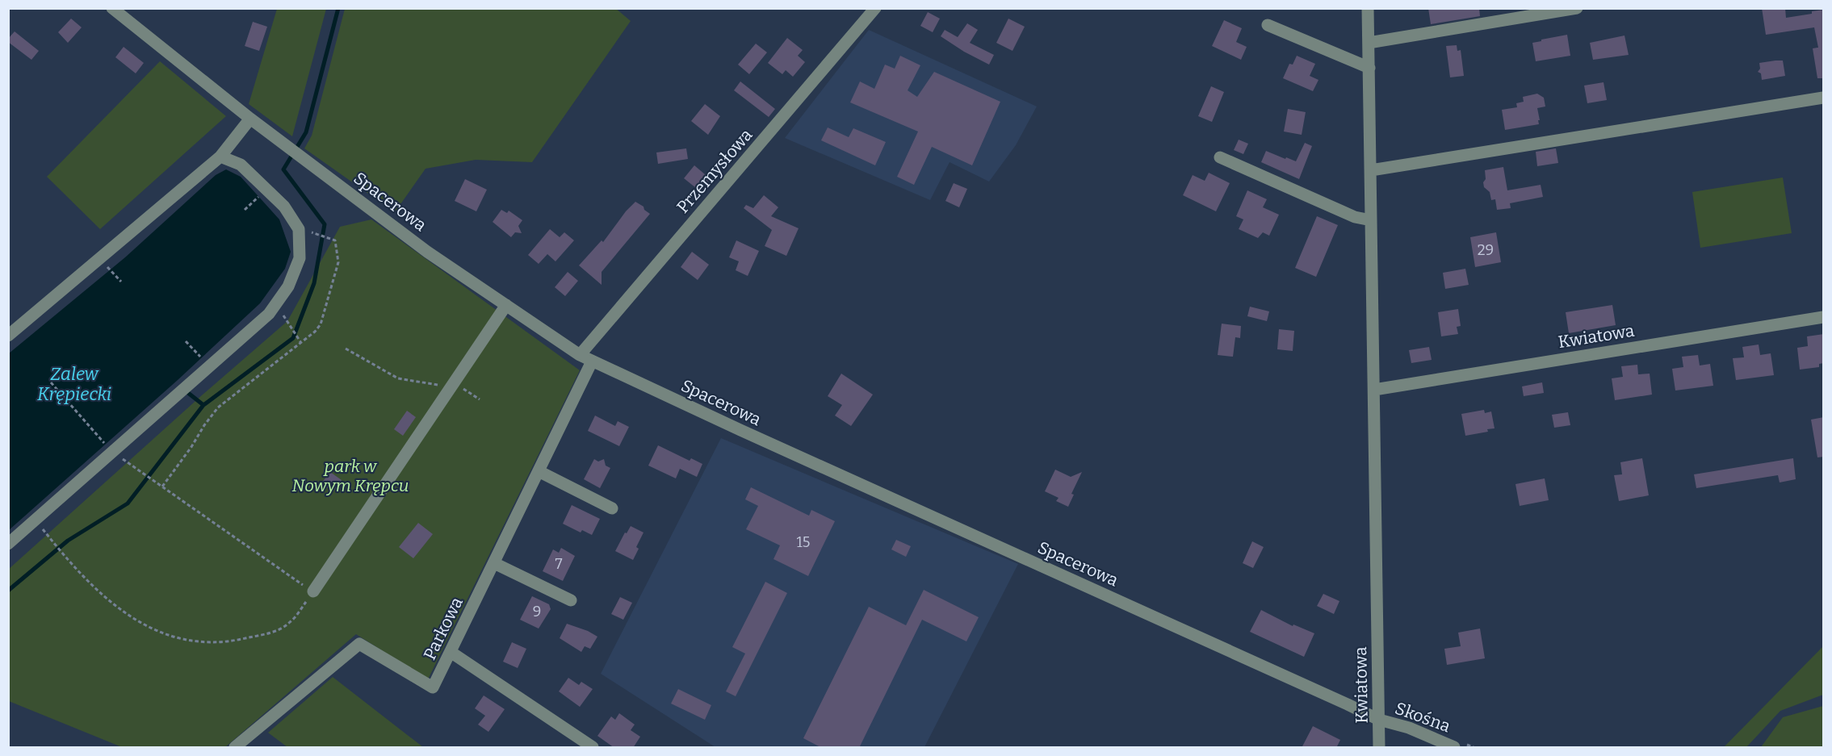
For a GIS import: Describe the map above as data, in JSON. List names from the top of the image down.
{
  "streets": {
    "street": [
      "Przemysłowa",
      "Spacerowa",
      "Kwiatowa",
      "Parkowa",
      "Skośna"
    ]
  },
  "crossings": [
    ["Przemysłowa", "Spacerowa"],
    ["Spacerowa", "Kwiatowa"],
    ["Spacerowa", "Parkowa"],
    ["Spacerowa", "Skośna"],
    ["Kwiatowa", "Skośna"]
  ],
  "water": ["Zalew Krępiecki"],
  "parks": ["park w Nowym Krępcu"],
  "house_numbers": [
    "29",
    "15",
    "7",
    "9"
  ]
}
